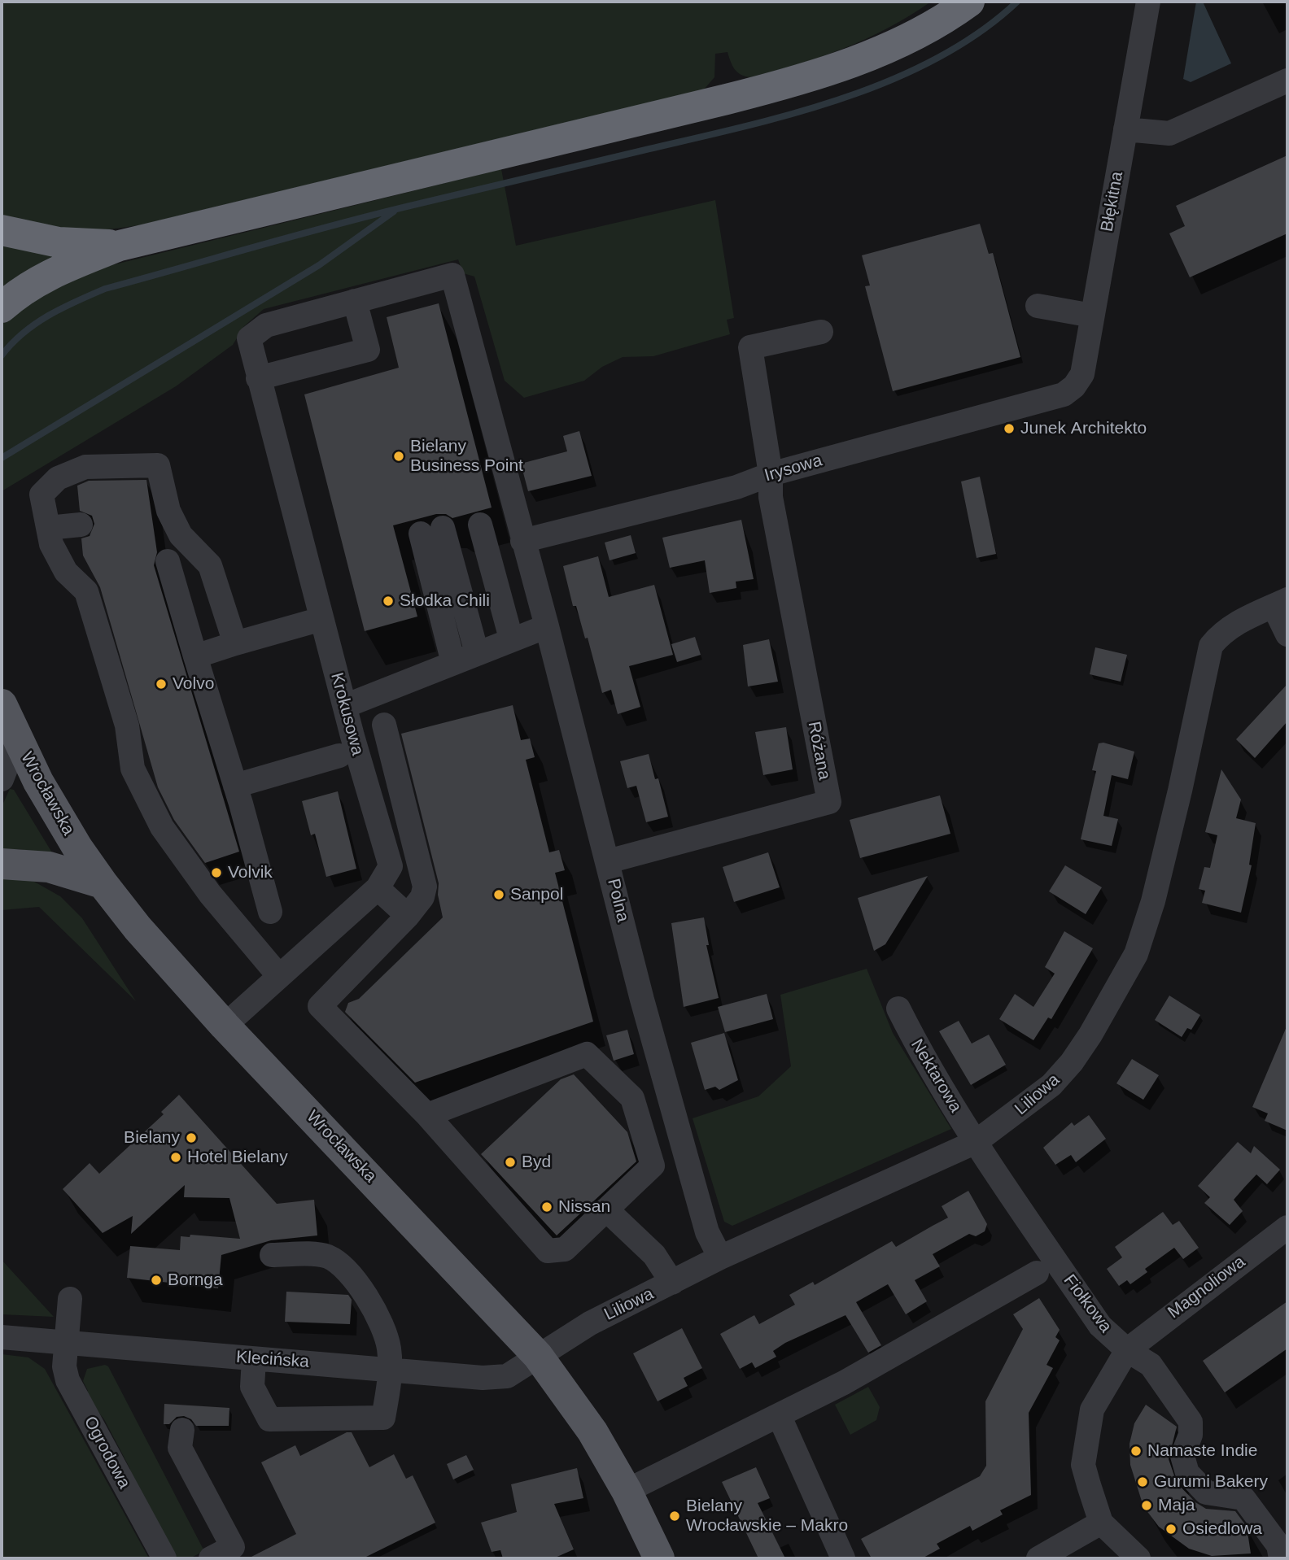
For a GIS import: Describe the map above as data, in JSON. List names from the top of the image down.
{
  "streets": {
    "main road": ["Wrocławska"],
    "street": [
      "Błękitna",
      "Irysowa",
      "Krokusowa",
      "Różana",
      "Polna",
      "Nektarowa",
      "Liliowa",
      "Magnoliowa",
      "Fiołkowa",
      "Klecińska",
      "Ogrodowa"
    ]
  },
  "crossings": [
    ["Błękitna", "Irysowa"],
    ["Irysowa", "Różana"],
    ["Irysowa", "Polna"],
    ["Krokusowa", "Wrocławska"],
    ["Krokusowa", "Polna"],
    ["Różana", "Polna"],
    ["Wrocławska", "Liliowa"],
    ["Wrocławska", "Klecińska"],
    ["Polna", "Liliowa"],
    ["Nektarowa", "Liliowa"],
    ["Nektarowa", "Fiołkowa"],
    ["Liliowa", "Fiołkowa"],
    ["Liliowa", "Klecińska"],
    ["Magnoliowa", "Fiołkowa"],
    ["Klecińska", "Ogrodowa"]
  ],
  "places": [
    "Junek Architekto",
    "Bielany Business Point",
    "Słodka Chili",
    "Volvo",
    "Volvik",
    "Sanpol",
    "Bielany",
    "Hotel Bielany",
    "Byd",
    "Nissan",
    "Bornga",
    "Namaste Indie",
    "Gurumi Bakery",
    "Maja",
    "Bielany Wrocławskie – Makro",
    "Osiedlowa"
  ]
}
